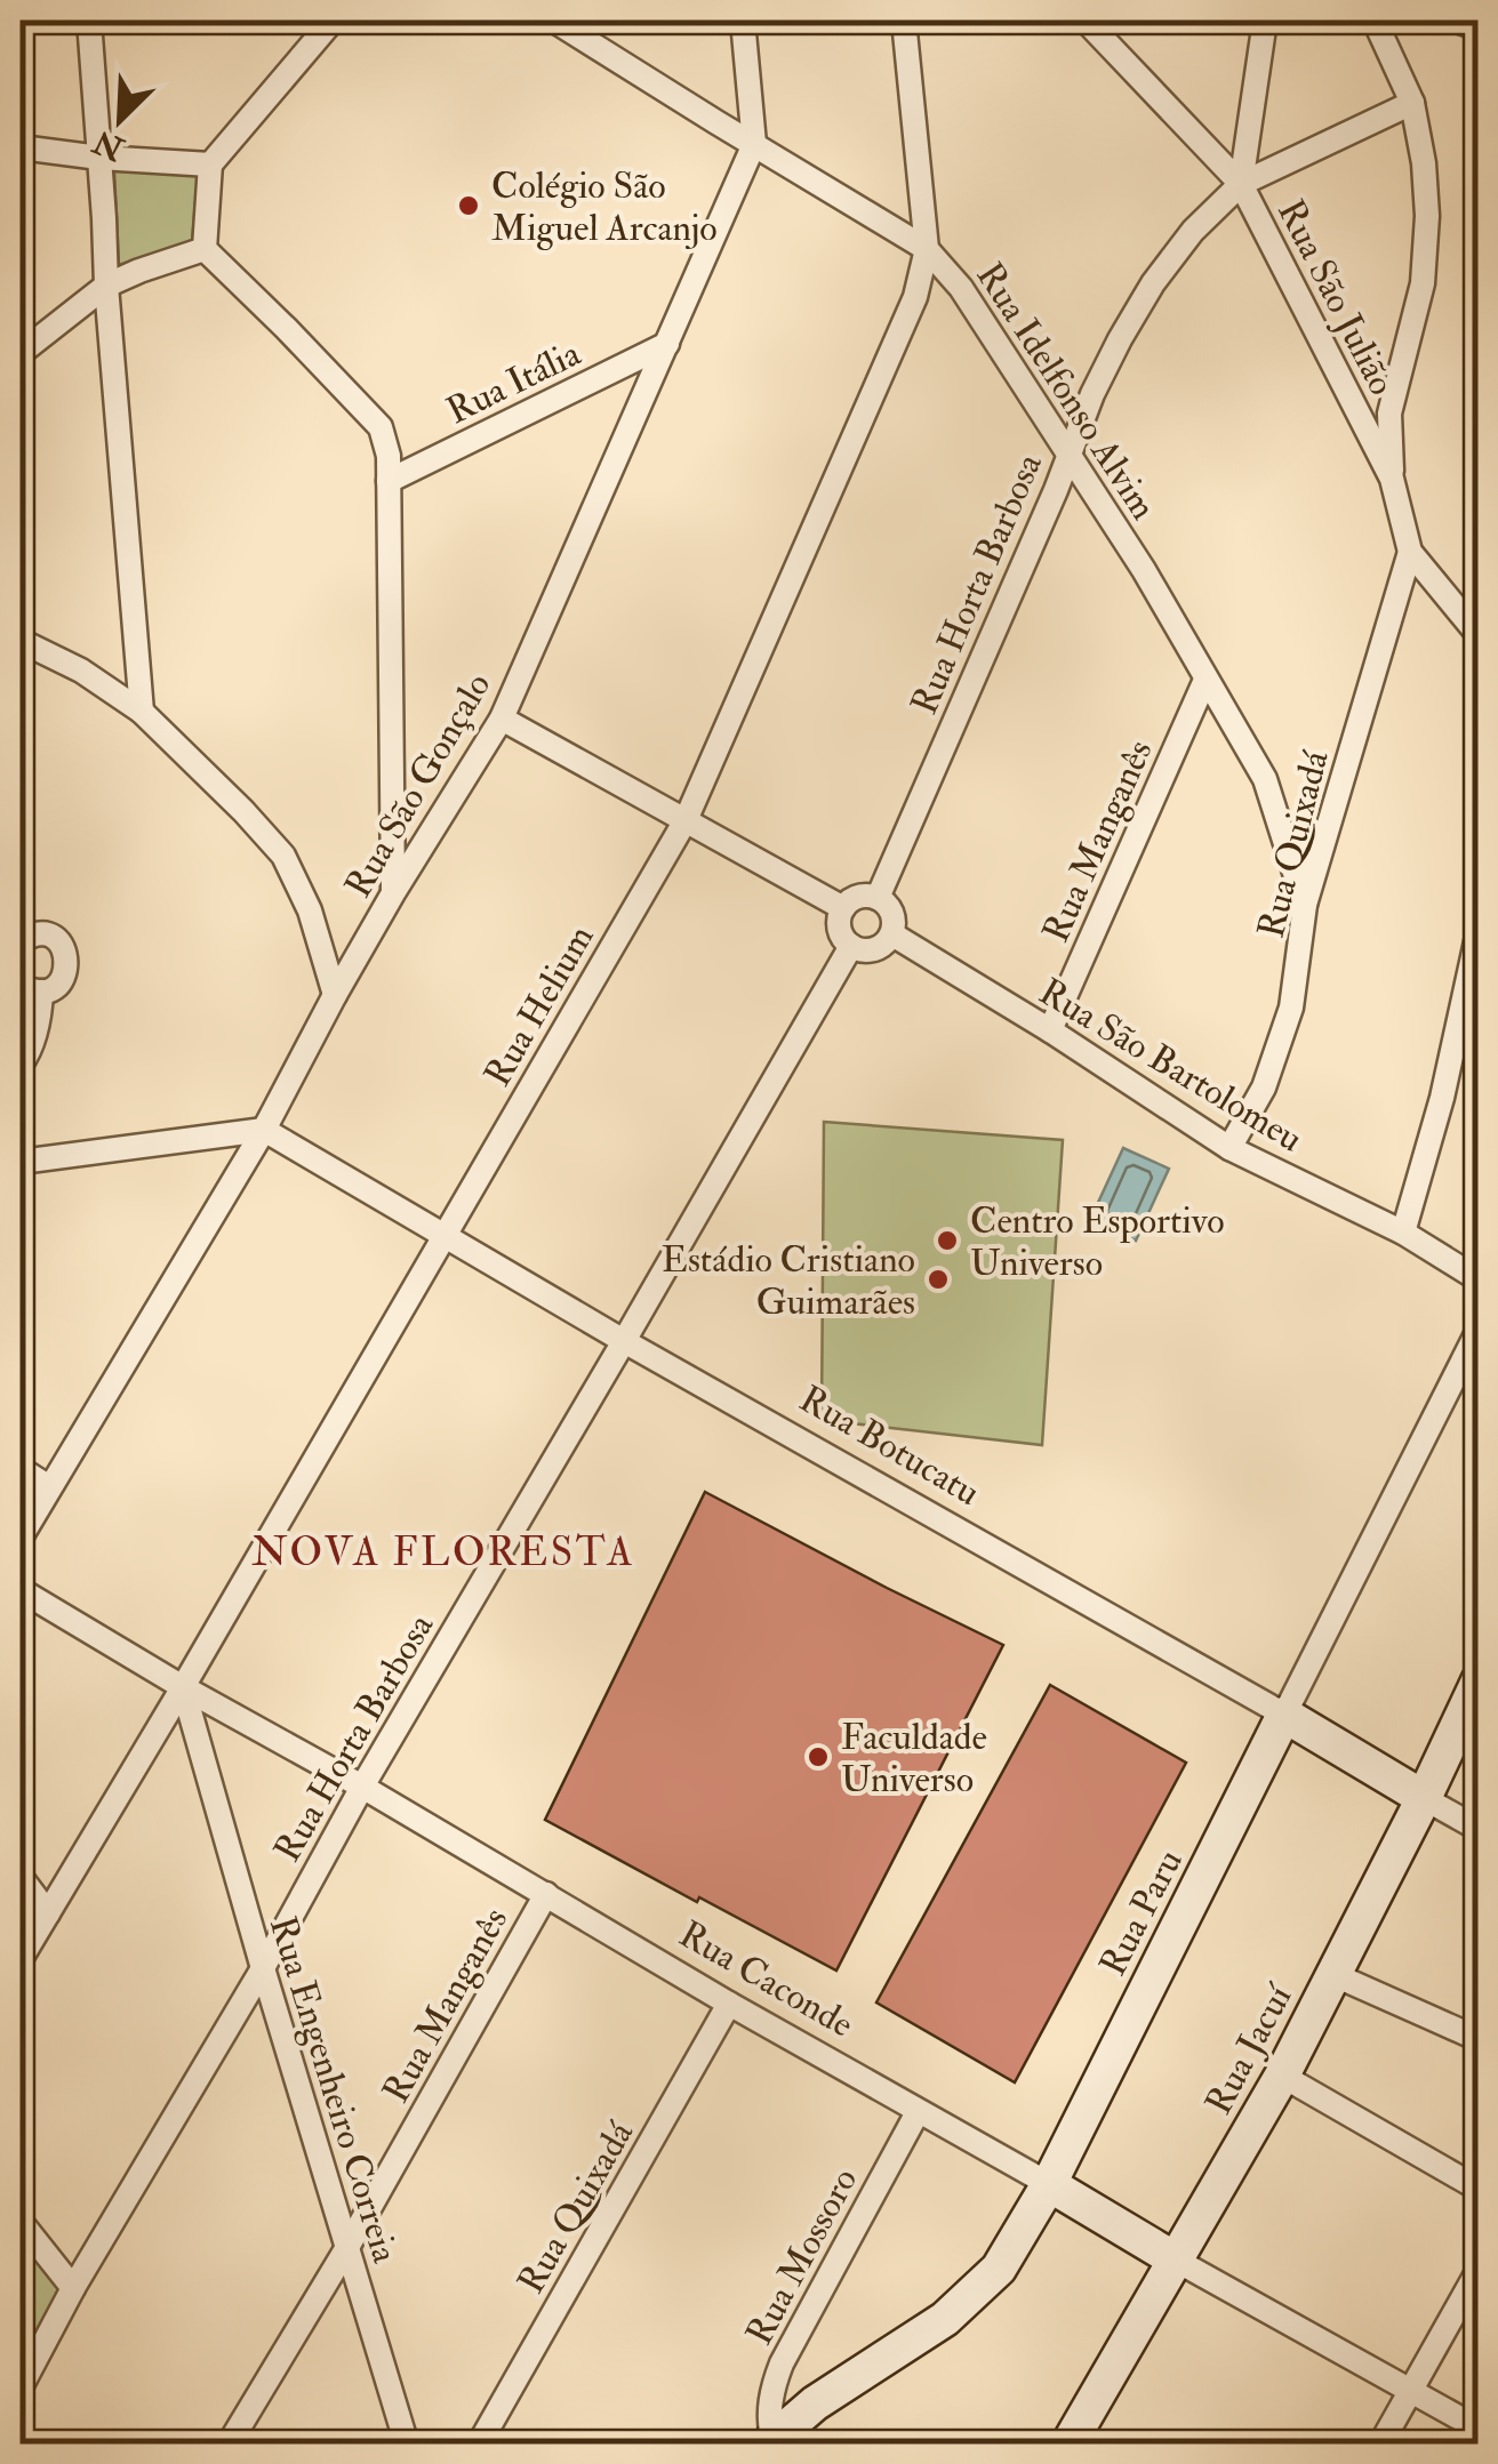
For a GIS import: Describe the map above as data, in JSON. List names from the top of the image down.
{
  "streets": {
    "street": [
      "Rua São Julião",
      "Rua Itália",
      "Rua Idelfonso Alvim",
      "Rua Horta Barbosa",
      "Rua São Gonçalo",
      "Rua Manganês",
      "Rua Quixadá",
      "Rua Helium",
      "Rua São Bartolomeu",
      "Rua Botucatu",
      "Rua Paru",
      "Rua Caconde",
      "Rua Jacuí",
      "Rua Engenheiro Correia",
      "Rua Mossoro"
    ]
  },
  "crossings": [
    ["Rua São Julião", "Rua Horta Barbosa"],
    ["Rua São Julião", "Rua Quixadá"],
    ["Rua Itália", "Rua São Gonçalo"],
    ["Rua Idelfonso Alvim", "Rua Horta Barbosa"],
    ["Rua Idelfonso Alvim", "Rua São Gonçalo"],
    ["Rua Idelfonso Alvim", "Rua Manganês"],
    ["Rua Idelfonso Alvim", "Rua Quixadá"],
    ["Rua Idelfonso Alvim", "Rua Helium"],
    ["Rua Horta Barbosa", "Rua São Bartolomeu"],
    ["Rua Horta Barbosa", "Rua Botucatu"],
    ["Rua Horta Barbosa", "Rua Caconde"],
    ["Rua Horta Barbosa", "Rua Engenheiro Correia"],
    ["Rua São Gonçalo", "Rua Botucatu"],
    ["Rua Manganês", "Rua São Bartolomeu"],
    ["Rua Manganês", "Rua Caconde"],
    ["Rua Manganês", "Rua Engenheiro Correia"],
    ["Rua Quixadá", "Rua São Bartolomeu"],
    ["Rua Quixadá", "Rua Caconde"],
    ["Rua Helium", "Rua Botucatu"],
    ["Rua Helium", "Rua Caconde"],
    ["Rua Helium", "Rua Engenheiro Correia"],
    ["Rua Botucatu", "Rua Paru"],
    ["Rua Botucatu", "Rua Jacuí"],
    ["Rua Paru", "Rua Caconde"],
    ["Rua Paru", "Rua Mossoro"],
    ["Rua Caconde", "Rua Jacuí"],
    ["Rua Caconde", "Rua Engenheiro Correia"],
    ["Rua Caconde", "Rua Mossoro"]
  ],
  "districts": ["NOVA FLORESTA"],
  "places": [
    "Colégio São Miguel Arcanjo",
    "Centro Esportivo Universo",
    "Estádio Cristiano Guimarães",
    "Faculdade Universo"
  ],
  "north": "bottom left"
}
